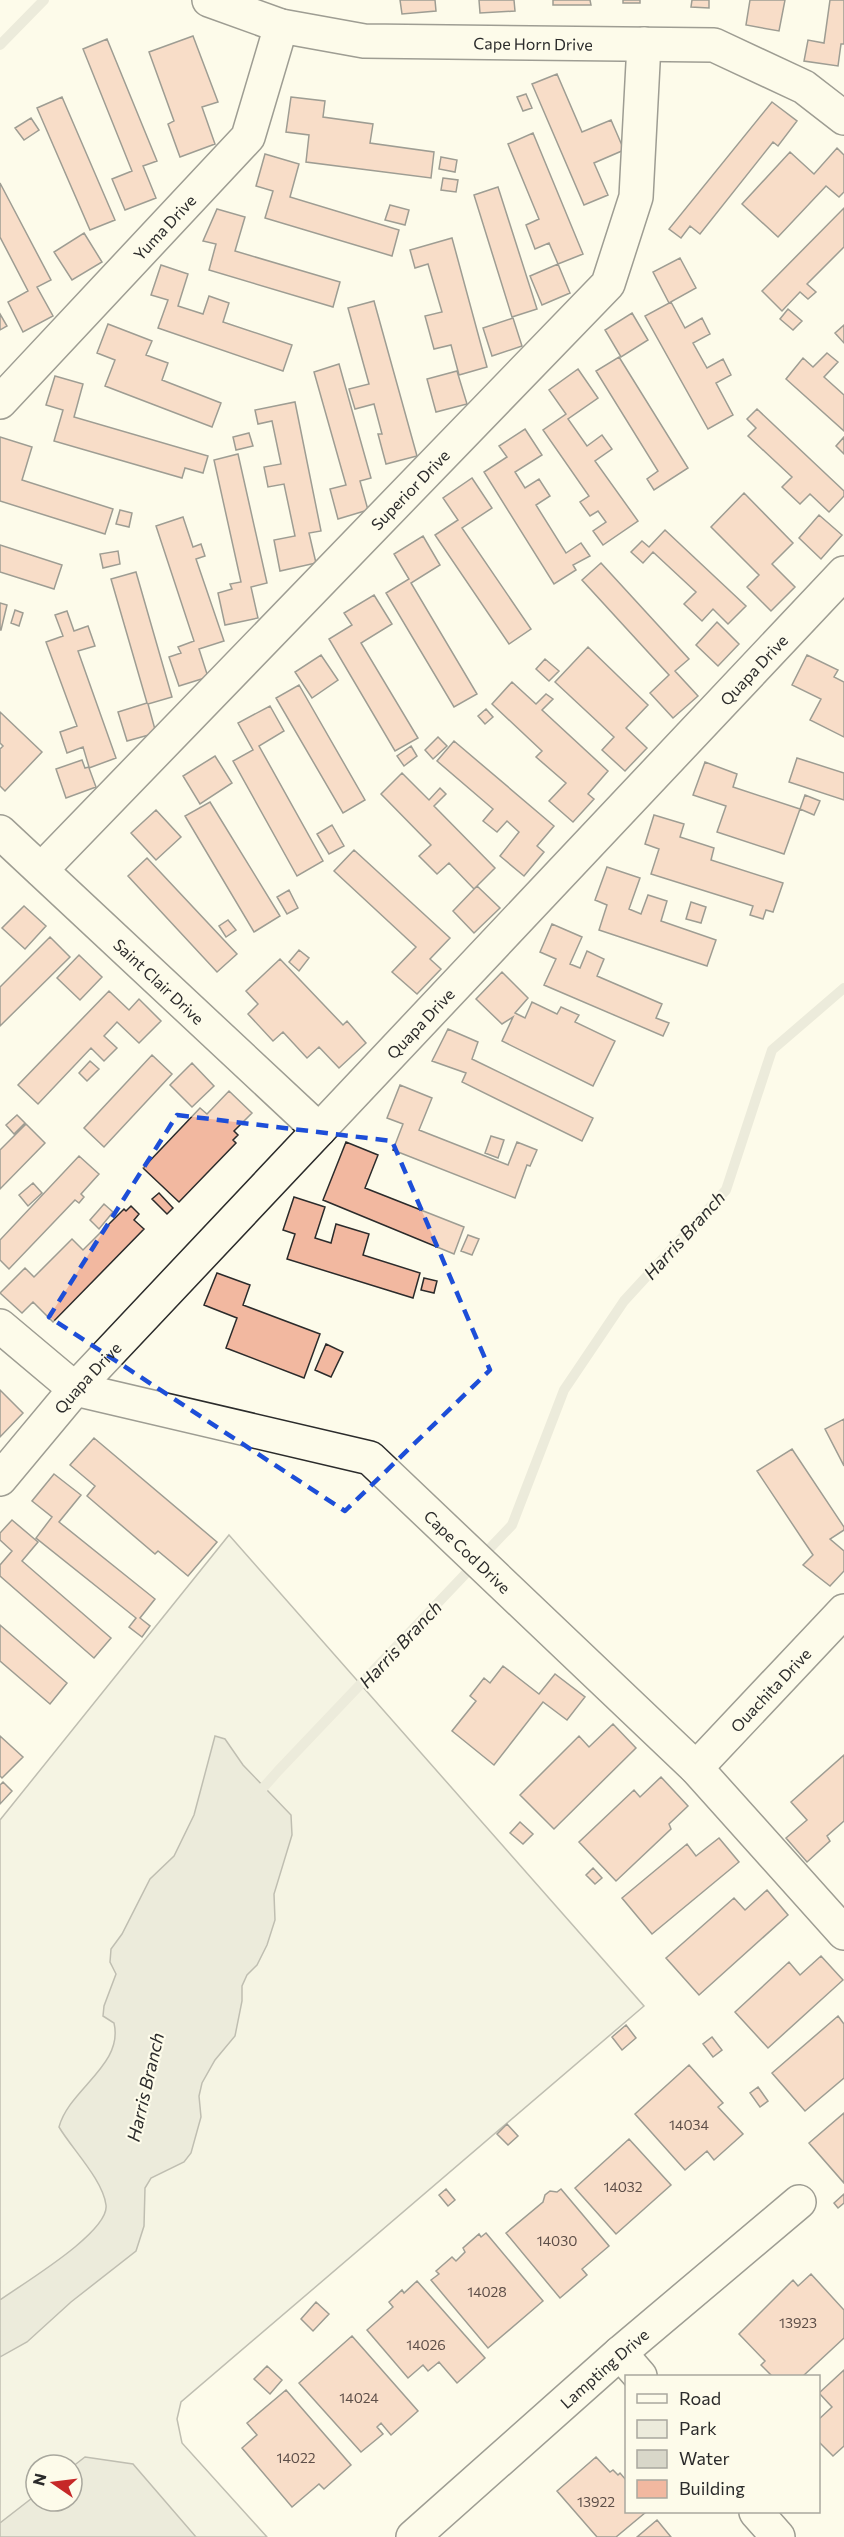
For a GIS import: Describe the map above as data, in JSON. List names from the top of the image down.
{
  "streets": {
    "street": [
      "Cape Horn Drive",
      "Yuma Drive",
      "Superior Drive",
      "Quapa Drive",
      "Saint Clair Drive",
      "Cape Cod Drive",
      "Ouachita Drive",
      "Lampting Drive"
    ]
  },
  "crossings": [
    ["Cape Horn Drive", "Yuma Drive"],
    ["Cape Horn Drive", "Superior Drive"],
    ["Superior Drive", "Saint Clair Drive"],
    ["Quapa Drive", "Saint Clair Drive"],
    ["Quapa Drive", "Cape Cod Drive"],
    ["Cape Cod Drive", "Ouachita Drive"]
  ],
  "water": ["Harris Branch"],
  "house_numbers": [
    "14034",
    "14032",
    "14030",
    "14028",
    "13923",
    "14026",
    "14024",
    "14022",
    "13922"
  ],
  "legend": [
    "Road",
    "Park",
    "Water",
    "Building"
  ],
  "north": "left"
}
